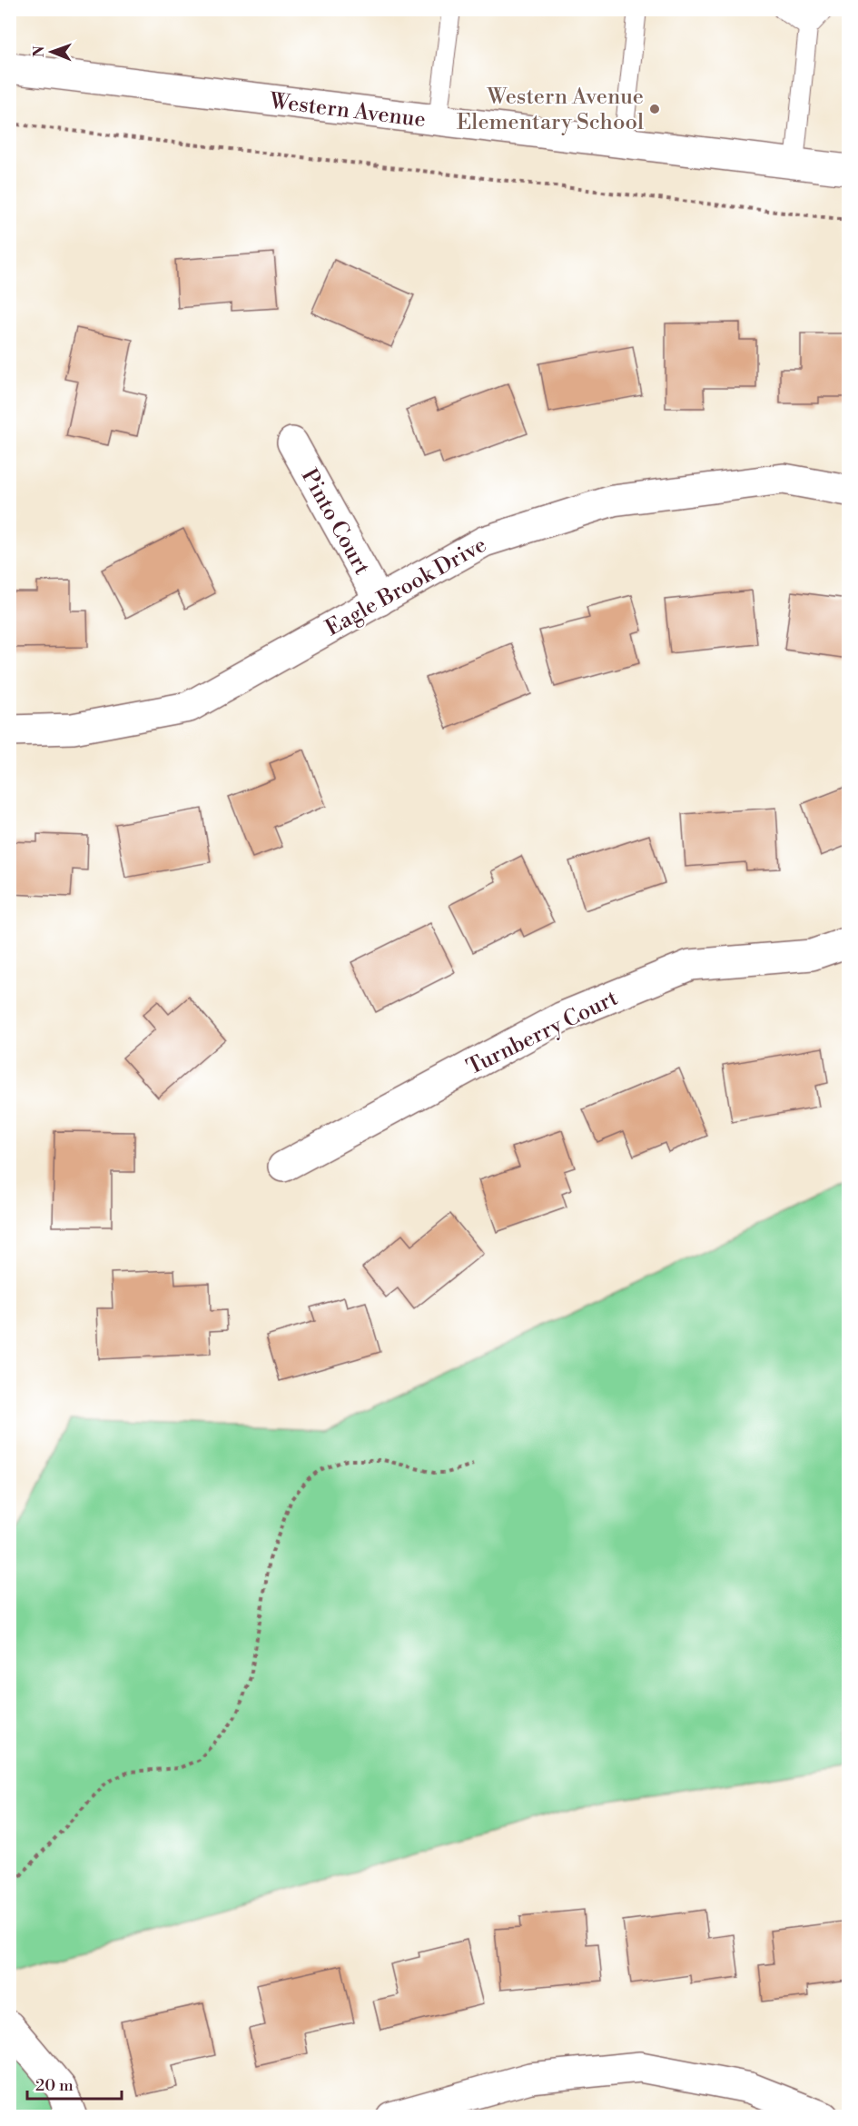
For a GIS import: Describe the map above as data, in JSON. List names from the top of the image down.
{
  "streets": {
    "street": [
      "Western Avenue",
      "Pinto Court",
      "Eagle Brook Drive",
      "Turnberry Court"
    ]
  },
  "crossings": [
    ["Pinto Court", "Eagle Brook Drive"]
  ],
  "places": ["Western Avenue Elementary School"],
  "scale_bar": "20 m",
  "north": "left"
}
